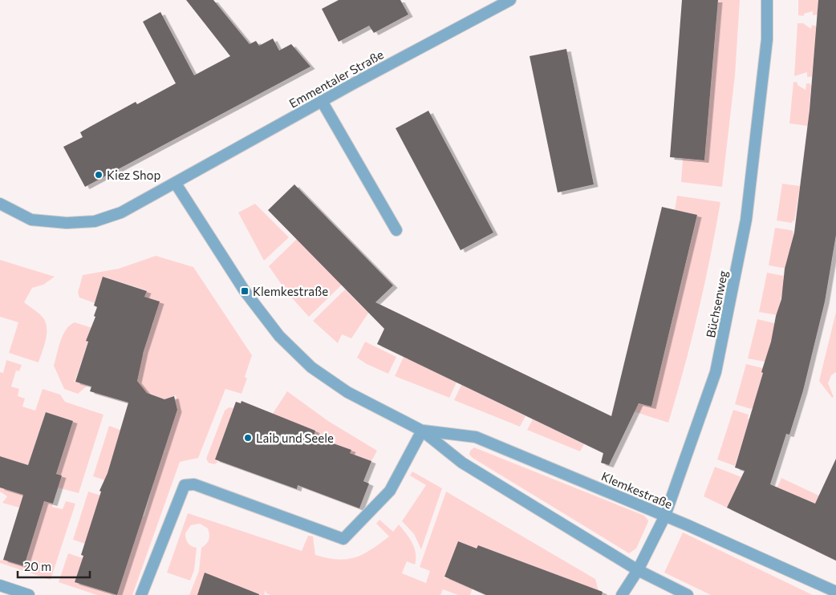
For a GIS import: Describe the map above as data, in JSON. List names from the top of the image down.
{
  "streets": {
    "street": ["Emmentaler Straße", "Büchsenweg", "Klemkestraße"]
  },
  "crossings": [
    ["Emmentaler Straße", "Klemkestraße"],
    ["Büchsenweg", "Klemkestraße"]
  ],
  "places": {
    "other": ["Kiez Shop", "Laib und Seele"],
    "transit": ["Klemkestraße"]
  },
  "scale_bar": "20 m"
}
